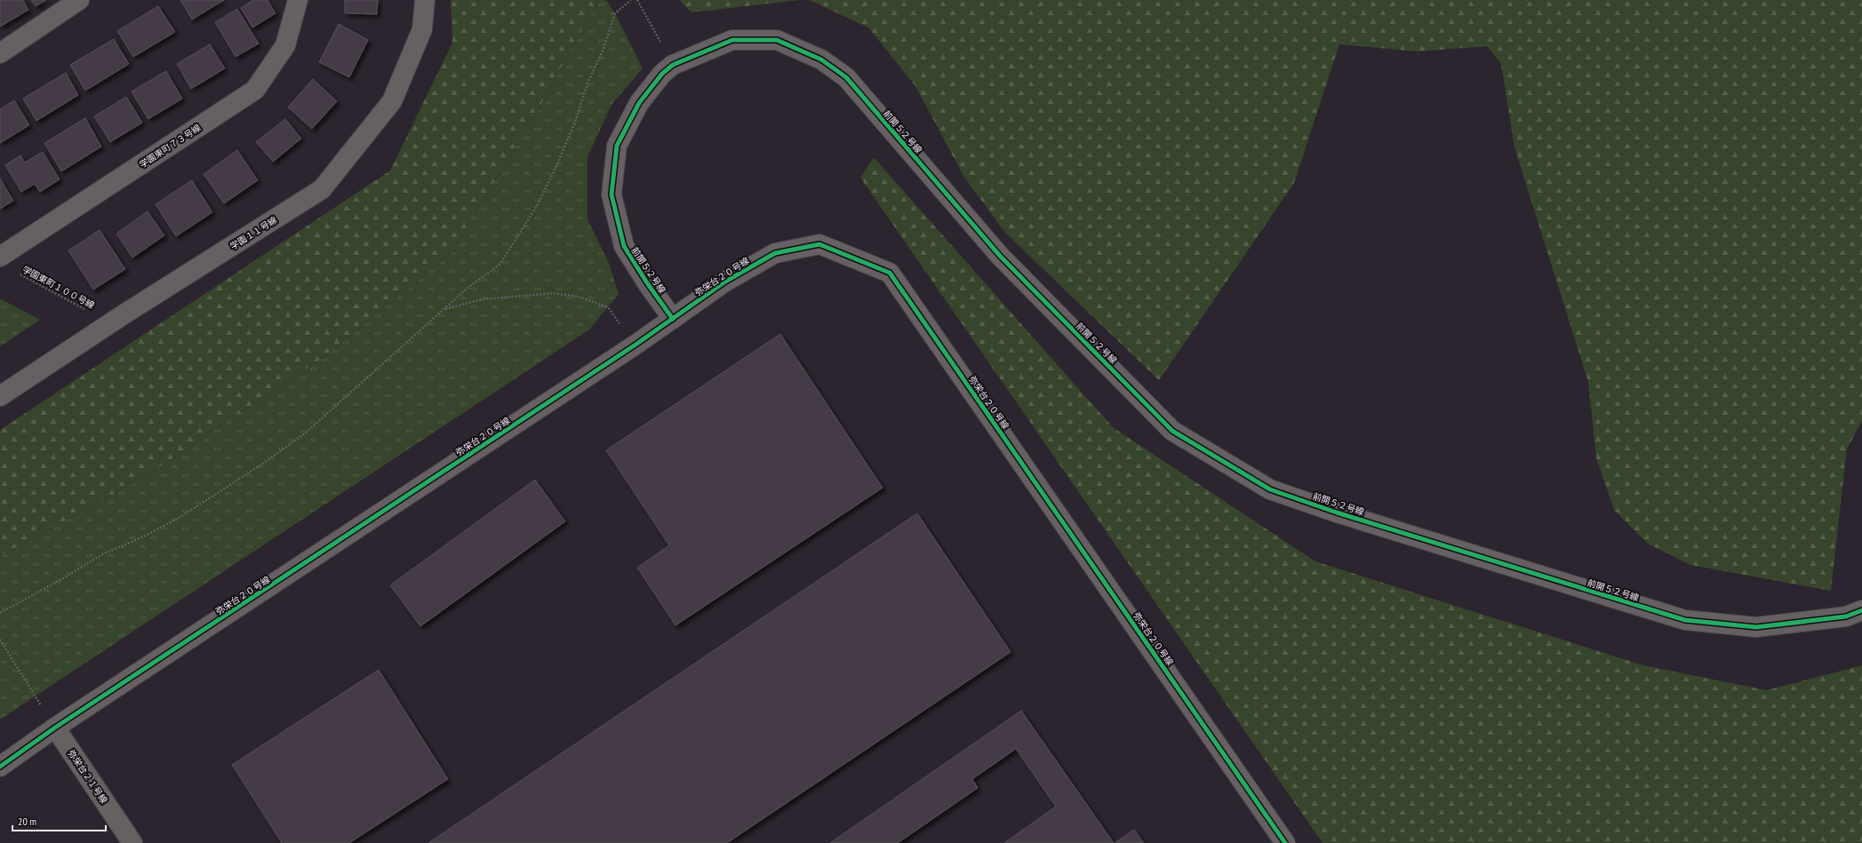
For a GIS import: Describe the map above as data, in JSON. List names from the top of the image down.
{
  "streets": {
    "street": [
      "前開５２号線",
      "学園東町７３号線",
      "学園１１号線",
      "弥栄台２０号線",
      "弥栄台２１号線"
    ],
    "path": ["学園東町１００号線"]
  },
  "crossings": [
    ["前開５２号線", "弥栄台２０号線"],
    ["学園１１号線", "学園東町１００号線"],
    ["弥栄台２０号線", "弥栄台２１号線"]
  ],
  "scale_bar": "20 m"
}
